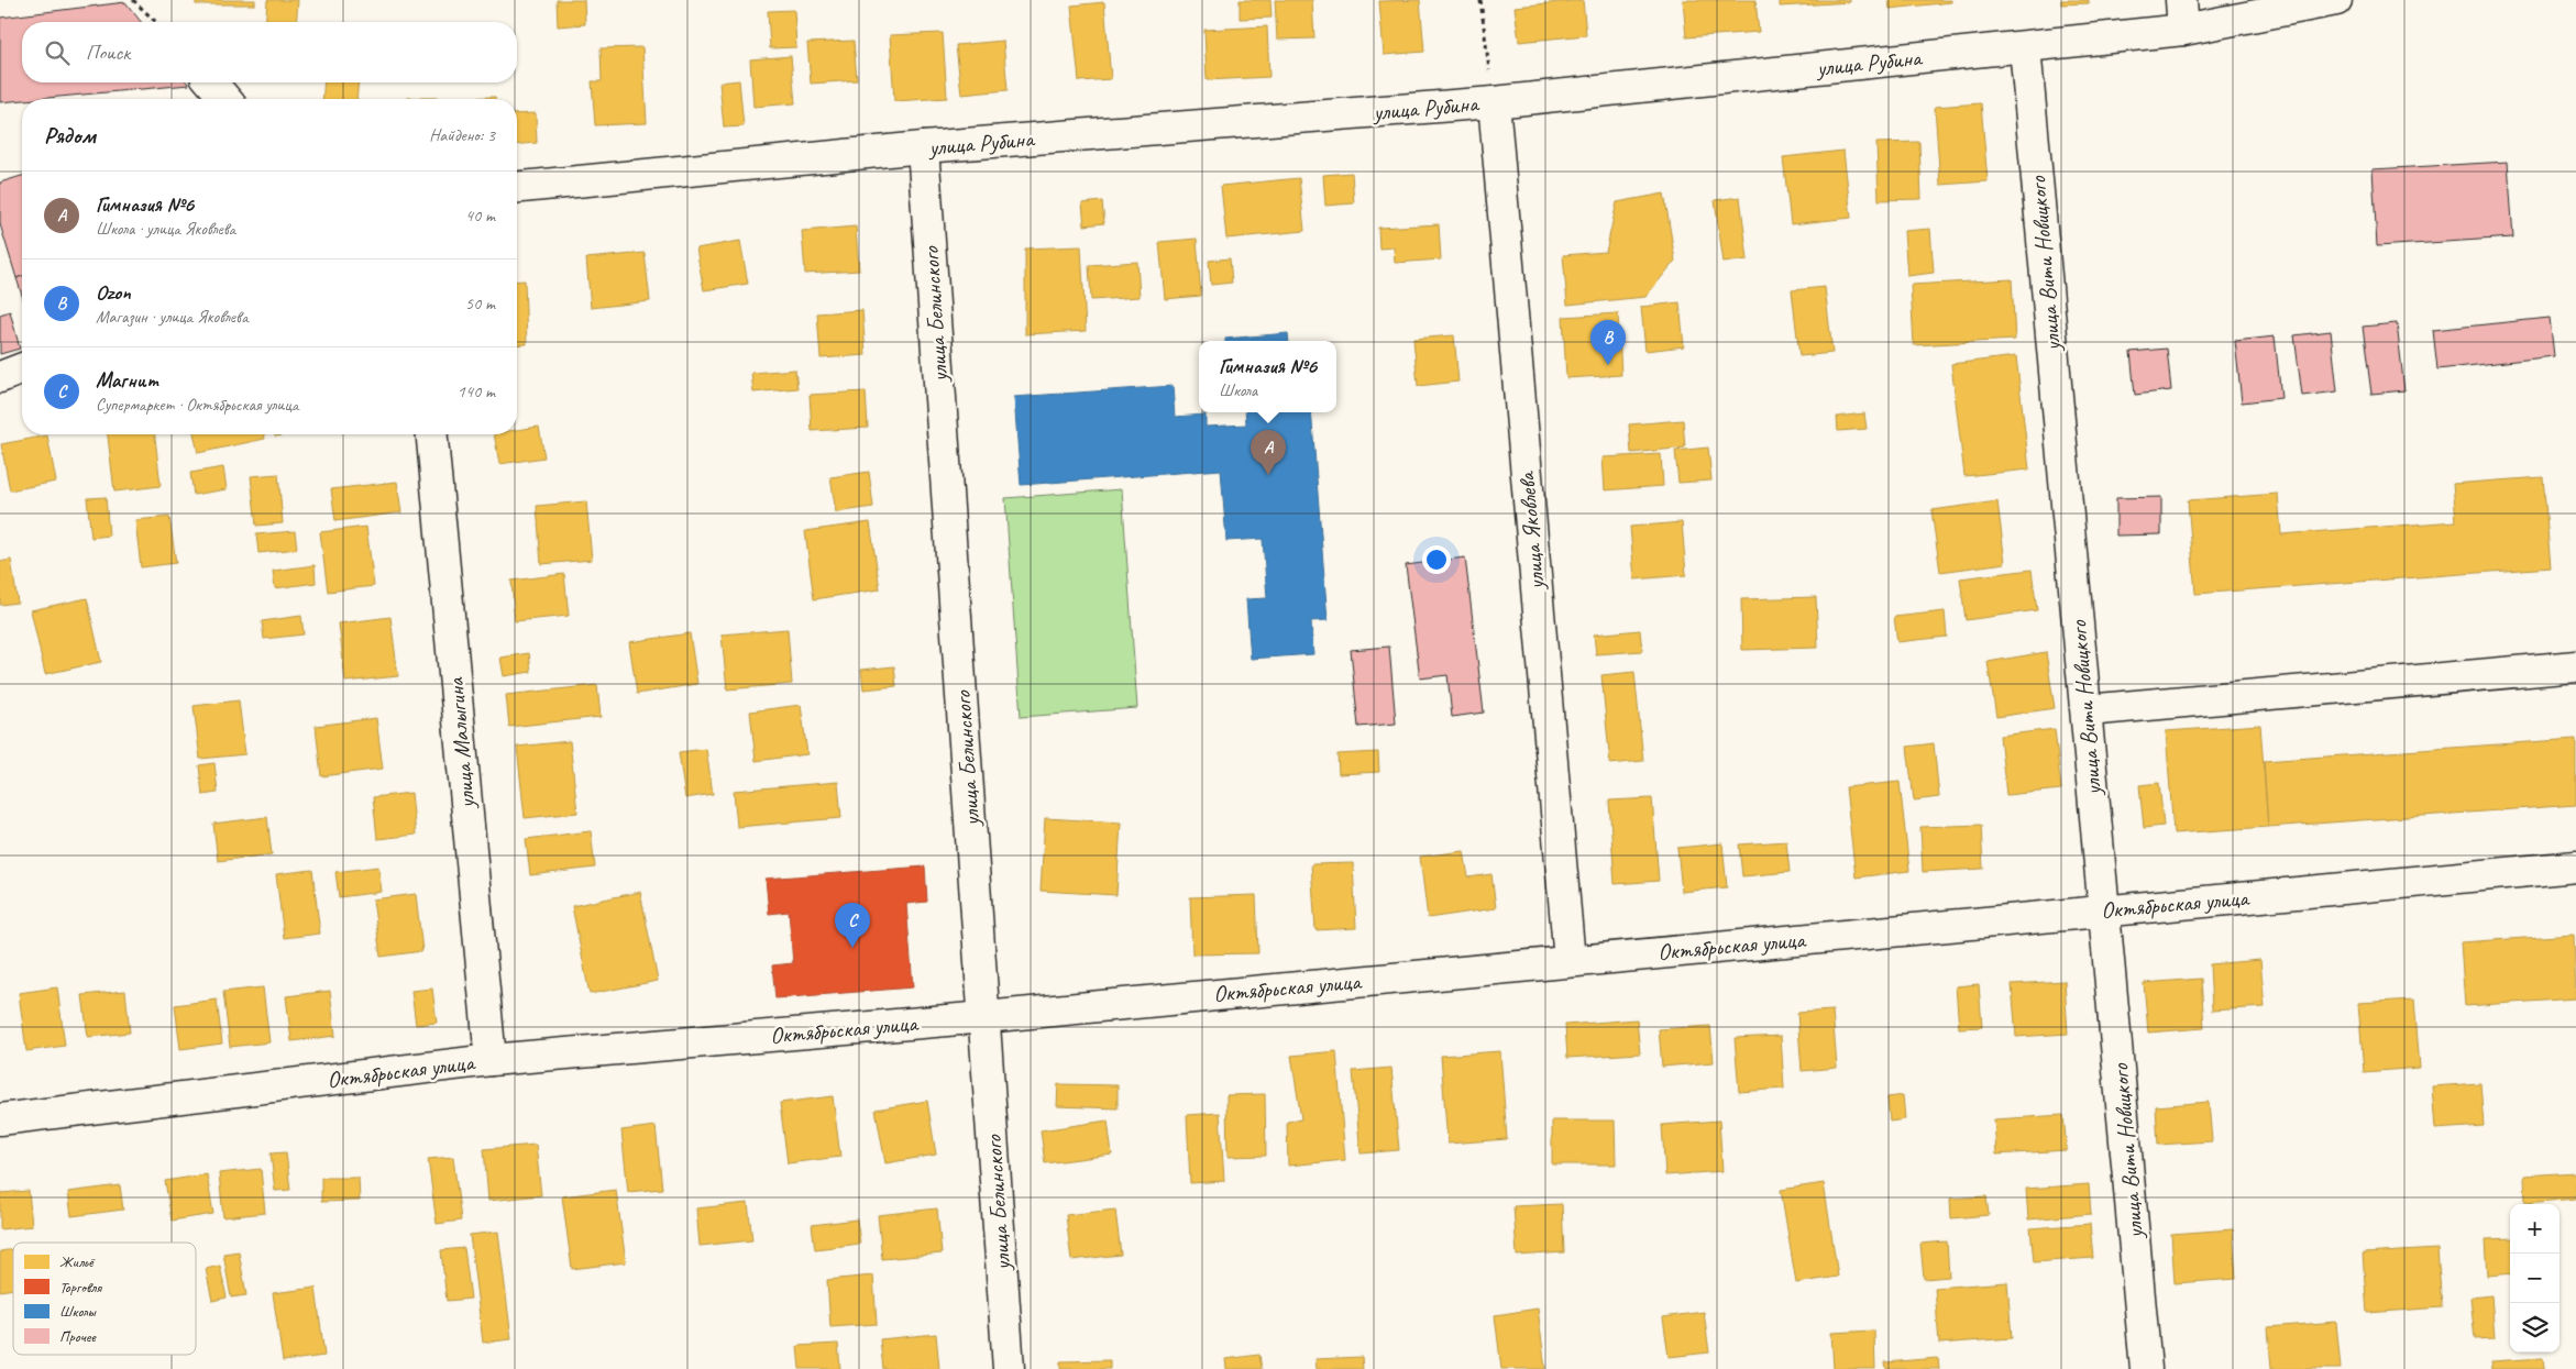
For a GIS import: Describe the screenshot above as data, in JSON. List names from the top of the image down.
{
  "streets": {
    "street": [
      "улица Рубина",
      "улица Вити Новицкого",
      "улица Белинского",
      "улица Яковлева",
      "улица Малыгина",
      "Октябрьская улица"
    ]
  },
  "crossings": [
    ["улица Рубина", "улица Вити Новицкого"],
    ["улица Рубина", "улица Белинского"],
    ["улица Рубина", "улица Яковлева"],
    ["улица Вити Новицкого", "Октябрьская улица"],
    ["улица Белинского", "Октябрьская улица"],
    ["улица Яковлева", "Октябрьская улица"],
    ["улица Малыгина", "Октябрьская улица"]
  ],
  "legend": [
    "Жильё",
    "Торговля",
    "Школы",
    "Прочее"
  ],
  "page": {
    "search": "Поиск",
    "heading": ["Рядом", "Найдено: 3"],
    "list": [
      {
        "mark": "A",
        "name": "Гимназия №6",
        "note": "Школа · улица Яковлева",
        "value": "40 m"
      },
      {
        "mark": "B",
        "name": "Ozon",
        "note": "Магазин · улица Яковлева",
        "value": "50 m"
      },
      {
        "mark": "C",
        "name": "Магнит",
        "note": "Супермаркет · Октябрьская улица",
        "value": "140 m"
      }
    ],
    "pins": ["B", "A", "C"],
    "popup": ["Гимназия №6", "Школа"],
    "map_buttons": ["+", "−"]
  }
}
